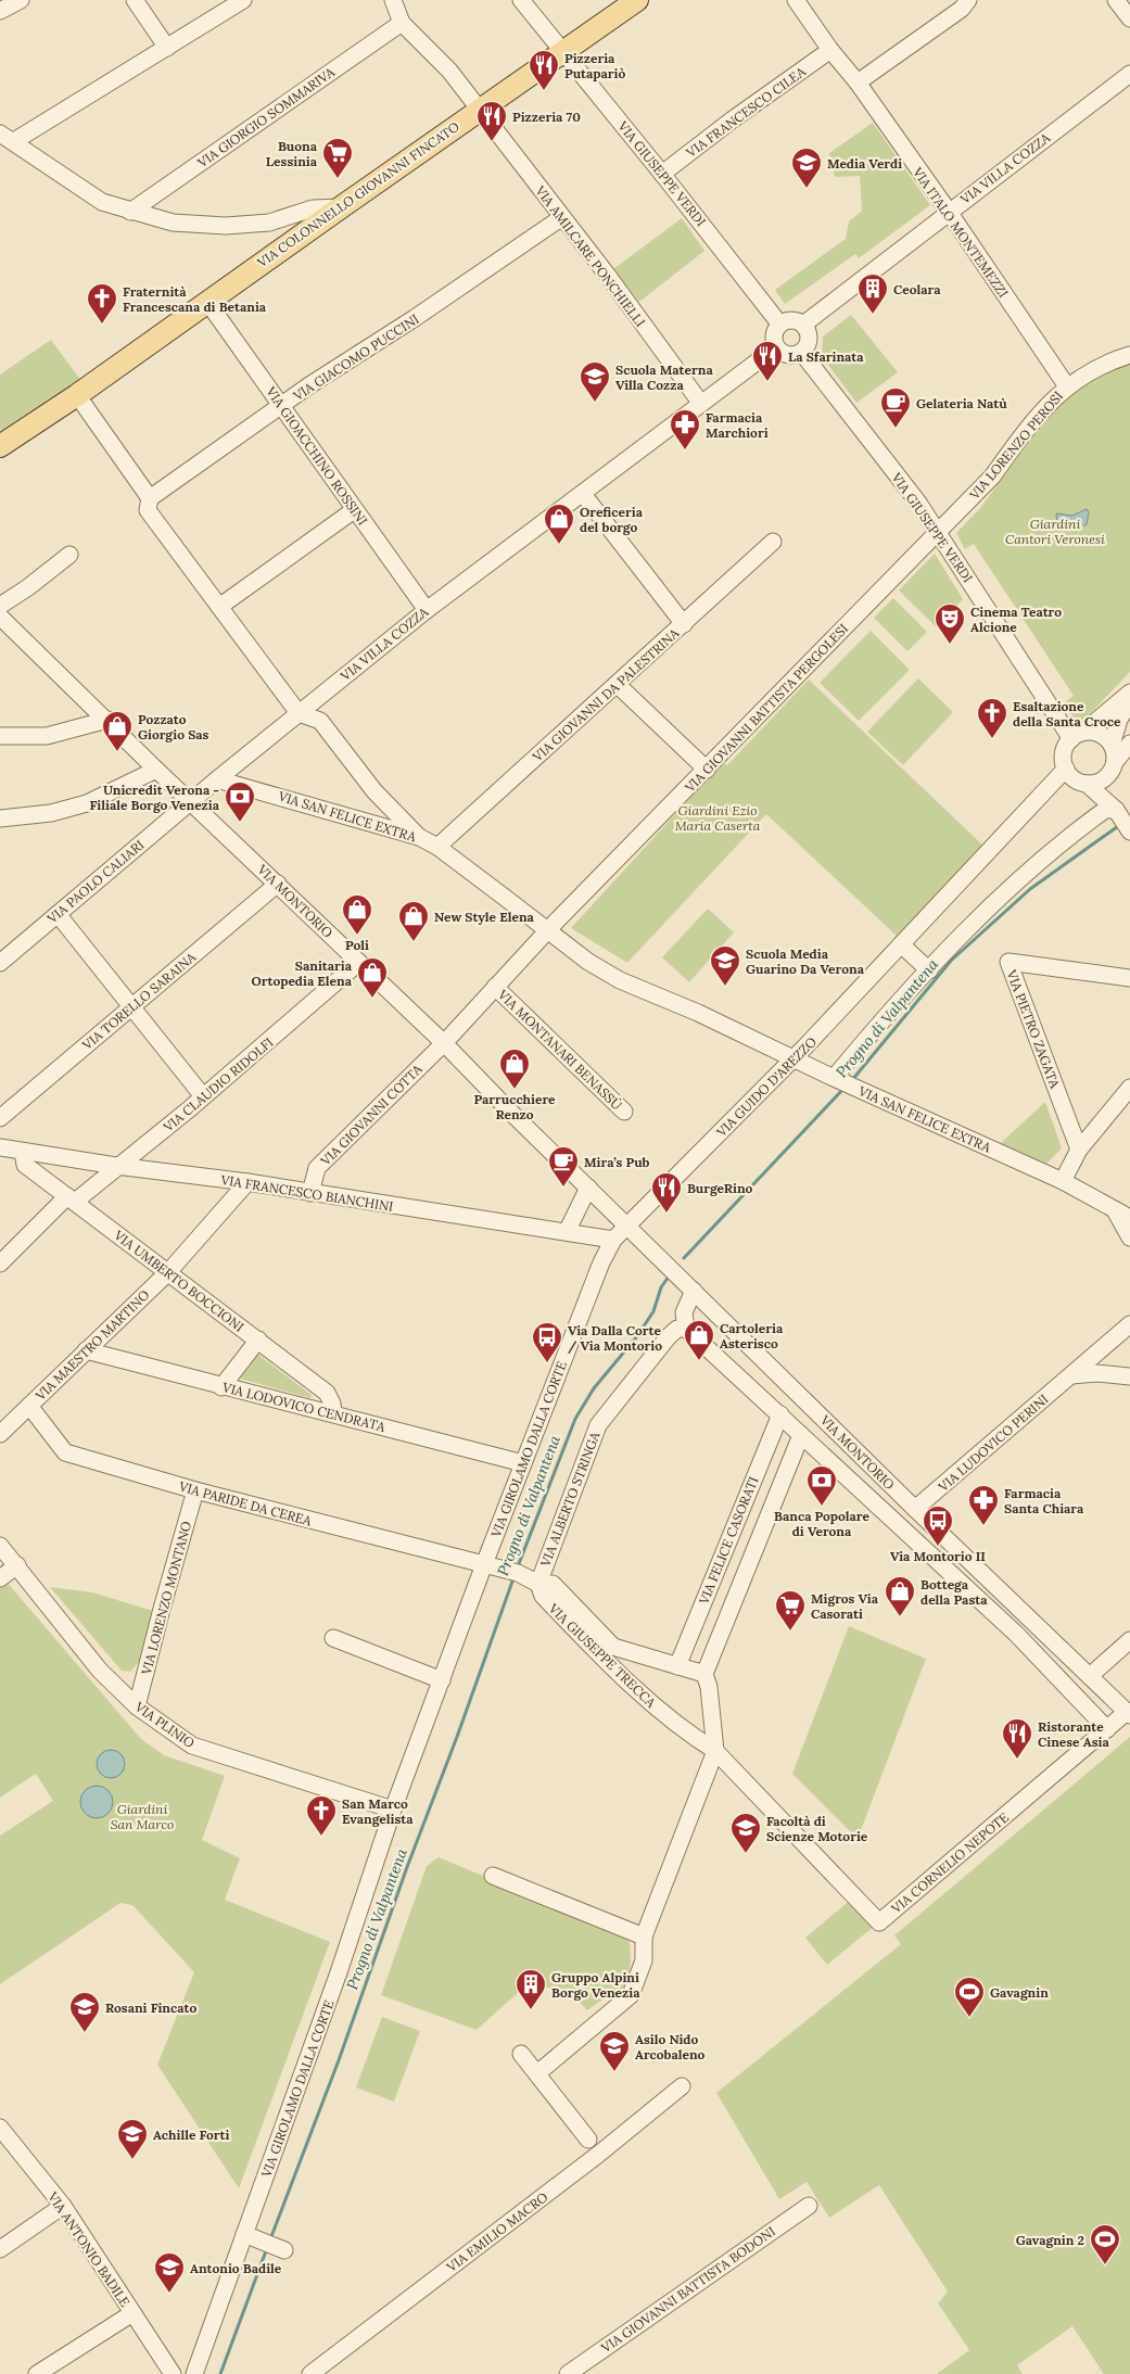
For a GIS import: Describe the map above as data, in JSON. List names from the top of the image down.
{
  "streets": {
    "main road": ["VIA COLONNELLO GIOVANNI FINCATO"],
    "street": [
      "VIA FRANCESCO CILEA",
      "VIA GIORGIO SOMMARIVA",
      "VIA VILLA COZZA",
      "VIA GIUSEPPE VERDI",
      "VIA ITALO MONTEMEZZI",
      "VIA AMILCARE PONCHIELLI",
      "VIA GIACOMO PUCCINI",
      "VIA LORENZO PEROSI",
      "VIA GIOACCHINO ROSSINI",
      "VIA GIOVANNI DA PALESTRINA",
      "VIA GIOVANNI BATTISTA PERGOLESI",
      "VIA SAN FELICE EXTRA",
      "VIA PAOLO CALIARI",
      "VIA MONTORIO",
      "VIA TORELLO SARAINA",
      "VIA PIETRO ZAGATA",
      "VIA MONTANARI BENASSÙ",
      "VIA CLAUDIO RIDOLFI",
      "VIA GUIDO D'AREZZO",
      "VIA GIOVANNI COTTA",
      "VIA FRANCESCO BIANCHINI",
      "VIA UMBERTO BOCCIONI",
      "VIA MAESTRO MARTINO",
      "VIA LODOVICO CENDRATA",
      "VIA LUDOVICO PERINI",
      "VIA GIROLAMO DALLA CORTE",
      "VIA ALBERTO STRINGA",
      "VIA PARIDE DA CEREA",
      "VIA FELICE CASORATI",
      "VIA LORENZO MONTANO",
      "VIA GIUSEPPE TRECCA",
      "VIA PLINIO",
      "VIA CORNELIO NEPOTE",
      "VIA EMILIO MACRO",
      "VIA ANTONIO BADILE",
      "VIA GIOVANNI BATTISTA BODONI"
    ]
  },
  "crossings": [
    ["VIA FRANCESCO CILEA", "VIA GIUSEPPE VERDI"],
    ["VIA FRANCESCO CILEA", "VIA ITALO MONTEMEZZI"],
    ["VIA GIORGIO SOMMARIVA", "VIA AMILCARE PONCHIELLI"],
    ["VIA VILLA COZZA", "VIA GIUSEPPE VERDI"],
    ["VIA VILLA COZZA", "VIA ITALO MONTEMEZZI"],
    ["VIA VILLA COZZA", "VIA AMILCARE PONCHIELLI"],
    ["VIA VILLA COZZA", "VIA GIOACCHINO ROSSINI"],
    ["VIA VILLA COZZA", "VIA SAN FELICE EXTRA"],
    ["VIA VILLA COZZA", "VIA PAOLO CALIARI"],
    ["VIA VILLA COZZA", "VIA MONTORIO"],
    ["VIA GIUSEPPE VERDI", "VIA COLONNELLO GIOVANNI FINCATO"],
    ["VIA GIUSEPPE VERDI", "VIA LORENZO PEROSI"],
    ["VIA GIUSEPPE VERDI", "VIA GIOVANNI BATTISTA PERGOLESI"],
    ["VIA GIUSEPPE VERDI", "VIA GUIDO D'AREZZO"],
    ["VIA COLONNELLO GIOVANNI FINCATO", "VIA AMILCARE PONCHIELLI"],
    ["VIA COLONNELLO GIOVANNI FINCATO", "VIA GIOACCHINO ROSSINI"],
    ["VIA ITALO MONTEMEZZI", "VIA LORENZO PEROSI"],
    ["VIA AMILCARE PONCHIELLI", "VIA GIACOMO PUCCINI"],
    ["VIA GIACOMO PUCCINI", "VIA GIOACCHINO ROSSINI"],
    ["VIA LORENZO PEROSI", "VIA GIOVANNI BATTISTA PERGOLESI"],
    ["VIA GIOVANNI DA PALESTRINA", "VIA SAN FELICE EXTRA"],
    ["VIA GIOVANNI BATTISTA PERGOLESI", "VIA SAN FELICE EXTRA"],
    ["VIA SAN FELICE EXTRA", "VIA GUIDO D'AREZZO"],
    ["VIA PAOLO CALIARI", "VIA MONTORIO"],
    ["VIA MONTORIO", "VIA TORELLO SARAINA"],
    ["VIA MONTORIO", "VIA CLAUDIO RIDOLFI"],
    ["VIA MONTORIO", "VIA GUIDO D'AREZZO"],
    ["VIA MONTORIO", "VIA GIOVANNI COTTA"],
    ["VIA MONTORIO", "VIA LUDOVICO PERINI"],
    ["VIA MONTORIO", "VIA GIROLAMO DALLA CORTE"],
    ["VIA MONTORIO", "VIA ALBERTO STRINGA"],
    ["VIA MONTORIO", "VIA FELICE CASORATI"],
    ["VIA MONTORIO", "VIA CORNELIO NEPOTE"],
    ["VIA CLAUDIO RIDOLFI", "VIA FRANCESCO BIANCHINI"],
    ["VIA CLAUDIO RIDOLFI", "VIA UMBERTO BOCCIONI"],
    ["VIA GUIDO D'AREZZO", "VIA GIROLAMO DALLA CORTE"],
    ["VIA GIOVANNI COTTA", "VIA FRANCESCO BIANCHINI"],
    ["VIA FRANCESCO BIANCHINI", "VIA UMBERTO BOCCIONI"],
    ["VIA FRANCESCO BIANCHINI", "VIA MAESTRO MARTINO"],
    ["VIA FRANCESCO BIANCHINI", "VIA GIROLAMO DALLA CORTE"],
    ["VIA UMBERTO BOCCIONI", "VIA MAESTRO MARTINO"],
    ["VIA UMBERTO BOCCIONI", "VIA LODOVICO CENDRATA"],
    ["VIA MAESTRO MARTINO", "VIA LODOVICO CENDRATA"],
    ["VIA MAESTRO MARTINO", "VIA PARIDE DA CEREA"],
    ["VIA LODOVICO CENDRATA", "VIA GIROLAMO DALLA CORTE"],
    ["VIA GIROLAMO DALLA CORTE", "VIA PARIDE DA CEREA"],
    ["VIA GIROLAMO DALLA CORTE", "VIA GIUSEPPE TRECCA"],
    ["VIA GIROLAMO DALLA CORTE", "VIA PLINIO"],
    ["VIA ALBERTO STRINGA", "VIA GIUSEPPE TRECCA"],
    ["VIA PARIDE DA CEREA", "VIA LORENZO MONTANO"],
    ["VIA PARIDE DA CEREA", "VIA GIUSEPPE TRECCA"],
    ["VIA FELICE CASORATI", "VIA GIUSEPPE TRECCA"],
    ["VIA LORENZO MONTANO", "VIA PLINIO"],
    ["VIA GIUSEPPE TRECCA", "VIA CORNELIO NEPOTE"]
  ],
  "water": ["Progno di Valpantena"],
  "parks": ["Giardini Cantori Veronesi", "Giardini Ezio Maria Caserta", "Giardini San Marco"],
  "places": {
    "restaurant": [
      "Pizzeria Putapariò",
      "Pizzeria 70",
      "La Sfarinata",
      "BurgeRino",
      "Ristorante Cinese Asia"
    ],
    "supermarket": ["Buona Lessinia", "Migros Via Casorati"],
    "school or university": [
      "Media Verdi",
      "Scuola Materna Villa Cozza",
      "Scuola Media Guarino Da Verona",
      "Facoltà di Scienze Motorie",
      "Rosani Fincato",
      "Asilo Nido Arcobaleno",
      "Achille Forti",
      "Antonio Badile"
    ],
    "building": ["Ceolara", "Gruppo Alpini Borgo Venezia"],
    "church": ["Fraternità Francescana di Betania", "Esaltazione della Santa Croce", "San Marco Evangelista"],
    "cafe": ["Gelateria Natù", "Mira’s Pub"],
    "pharmacy": ["Farmacia Marchiori", "Farmacia Santa Chiara"],
    "shop": [
      "Oreficeria del borgo",
      "Pozzato Giorgio Sas",
      "Poli",
      "New Style Elena",
      "Sanitaria Ortopedia Elena",
      "Parrucchiere Renzo",
      "Cartoleria Asterisco",
      "Bottega della Pasta"
    ],
    "theatre": ["Cinema Teatro Alcione"],
    "bank": ["Unicredit Verona - Filiale Borgo Venezia", "Banca Popolare di Verona"],
    "bus stop": ["Via Dalla Corte / Via Montorio", "Via Montorio II"],
    "sports": ["Gavagnin", "Gavagnin 2"]
  }
}
